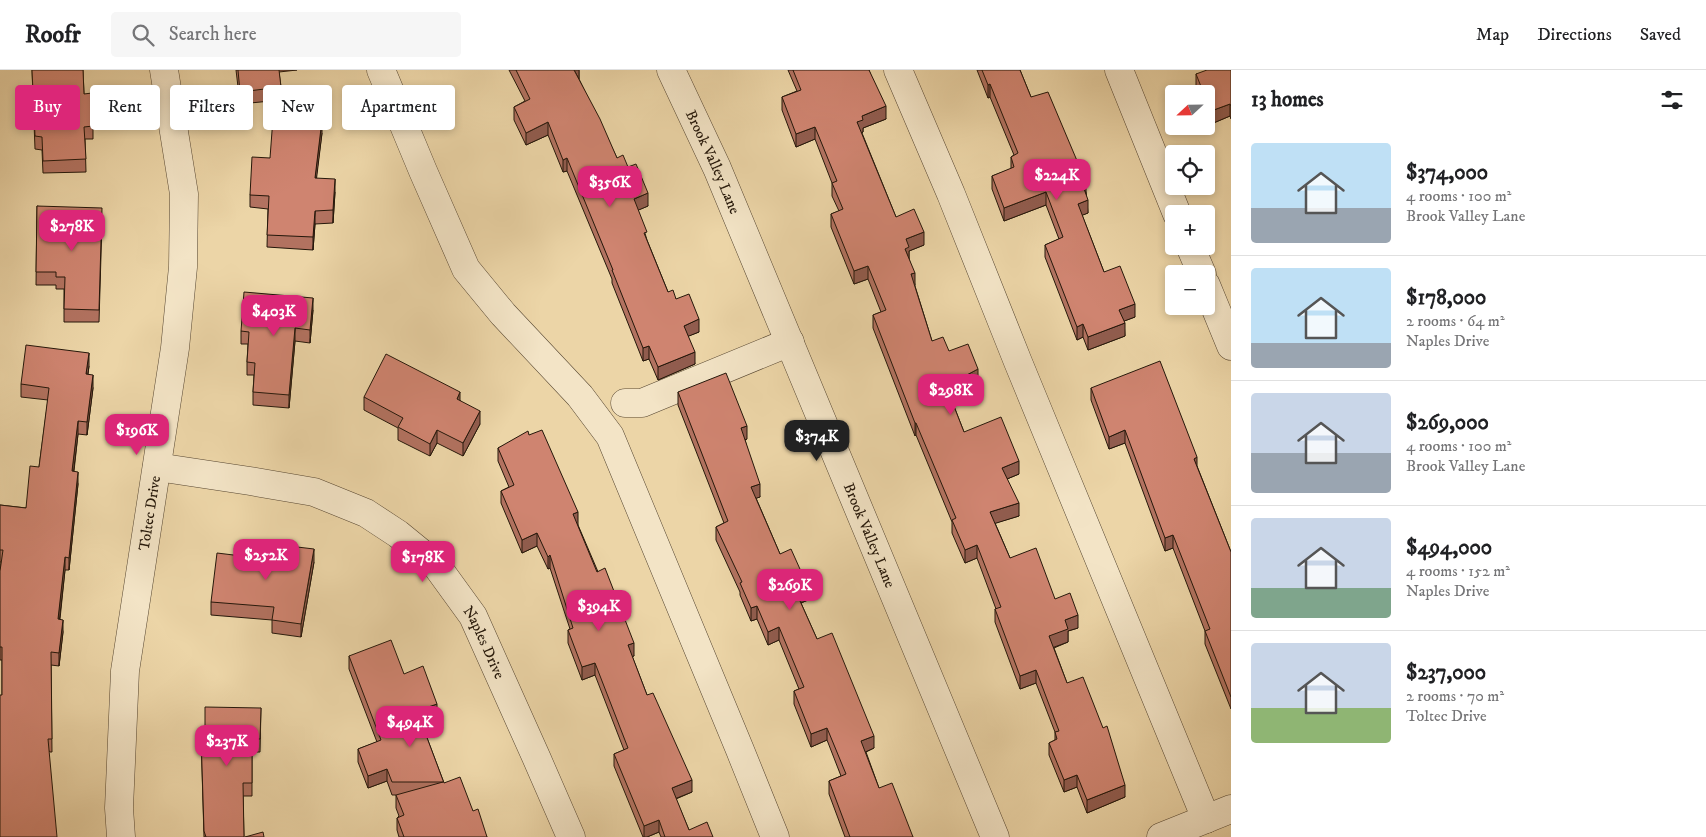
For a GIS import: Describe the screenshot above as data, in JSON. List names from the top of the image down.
{
  "streets": {
    "street": ["Brook Valley Lane", "Toltec Drive", "Naples Drive"]
  },
  "crossings": [
    ["Toltec Drive", "Naples Drive"]
  ],
  "north": "left",
  "page": {
    "header": "Roofr",
    "search": "Search here",
    "nav": ["Map", "Directions", "Saved"],
    "heading": "13 homes",
    "map_buttons": ["+", "−"],
    "chip": [
      "Buy",
      "Rent",
      "Filters",
      "New",
      "Apartment"
    ],
    "list": [
      {
        "name": "$374,000",
        "note": "4 rooms · 100 m² · Brook Valley Lane"
      },
      {
        "name": "$178,000",
        "note": "2 rooms · 64 m² · Naples Drive"
      },
      {
        "name": "$269,000",
        "note": "4 rooms · 100 m² · Brook Valley Lane"
      },
      {
        "name": "$494,000",
        "note": "4 rooms · 152 m² · Naples Drive"
      },
      {
        "name": "$237,000",
        "note": "2 rooms · 70 m² · Toltec Drive"
      }
    ],
    "price": [
      "$224K",
      "$356K",
      "$278K",
      "$403K",
      "$298K",
      "$196K",
      "$374K",
      "$252K",
      "$178K",
      "$269K",
      "$394K",
      "$494K",
      "$237K"
    ]
  }
}
